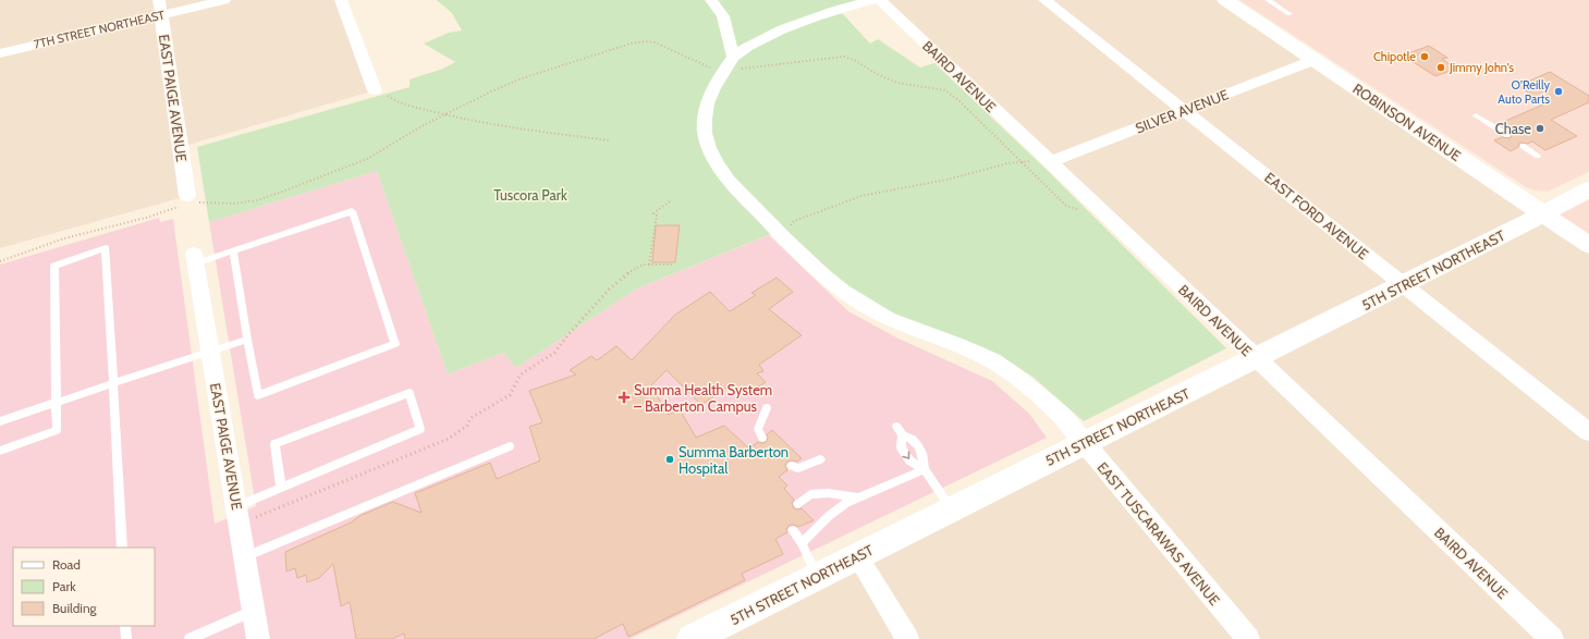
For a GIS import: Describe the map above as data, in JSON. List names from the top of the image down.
{
  "streets": {
    "main road": ["ROBINSON AVENUE", "5TH STREET NORTHEAST"],
    "street": [
      "7TH STREET NORTHEAST",
      "BAIRD AVENUE",
      "EAST PAIGE AVENUE",
      "SILVER AVENUE",
      "EAST FORD AVENUE",
      "EAST TUSCARAWAS AVENUE"
    ]
  },
  "crossings": [
    ["7TH STREET NORTHEAST", "EAST PAIGE AVENUE"],
    ["BAIRD AVENUE", "SILVER AVENUE"],
    ["BAIRD AVENUE", "5TH STREET NORTHEAST"],
    ["SILVER AVENUE", "ROBINSON AVENUE"],
    ["SILVER AVENUE", "EAST FORD AVENUE"],
    ["ROBINSON AVENUE", "5TH STREET NORTHEAST"],
    ["EAST FORD AVENUE", "5TH STREET NORTHEAST"],
    ["5TH STREET NORTHEAST", "EAST TUSCARAWAS AVENUE"]
  ],
  "parks": ["Tuscora Park"],
  "places": {
    "other": [
      "Chipotle",
      "Jimmy John's",
      "O'Reilly Auto Parts",
      "Chase",
      "Summa Barberton Hospital"
    ],
    "health": ["Summa Health System – Barberton Campus"]
  },
  "legend": ["Road", "Park", "Building"]
}
